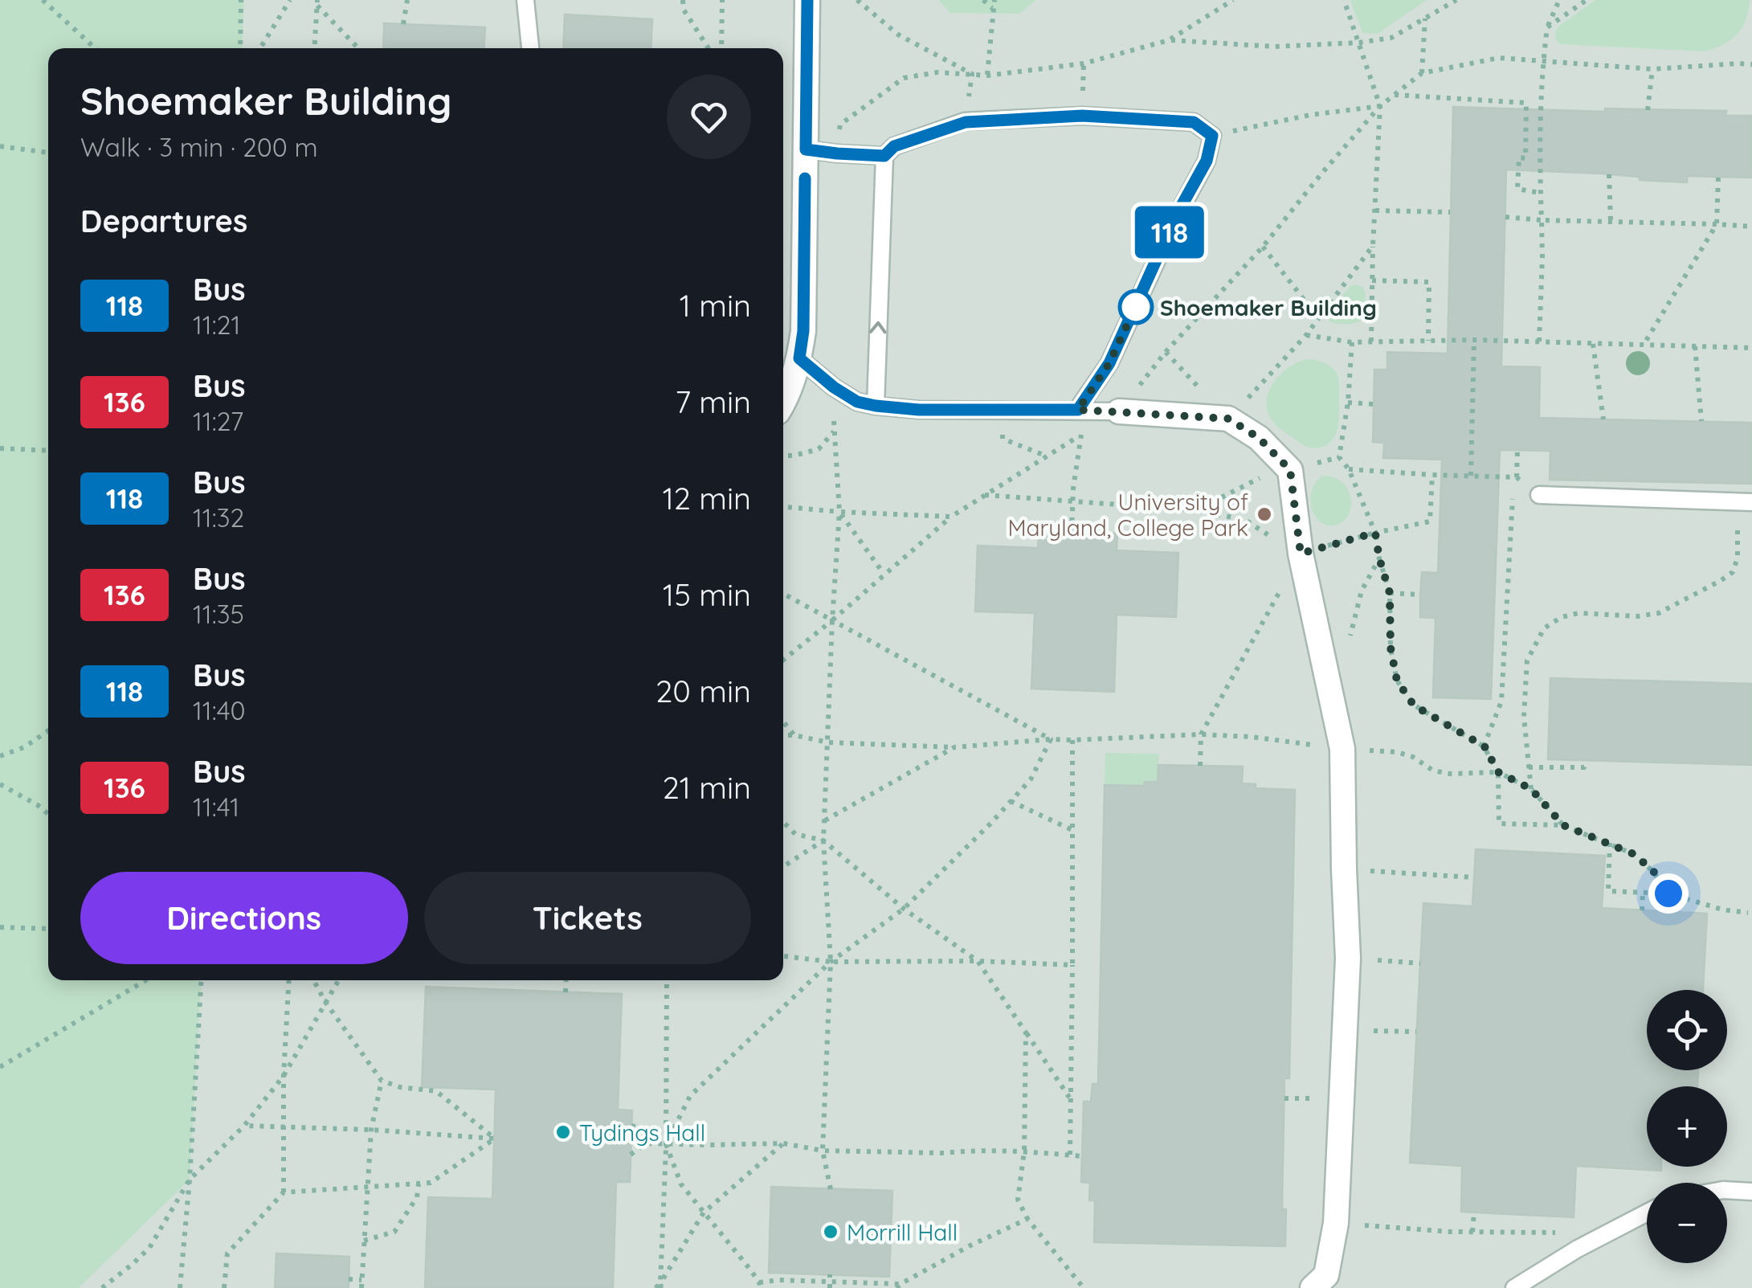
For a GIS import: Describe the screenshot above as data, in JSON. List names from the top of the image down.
{
  "places": [
    "Shoemaker Building",
    "University of Maryland, College Park",
    "Tydings Hall",
    "Morrill Hall"
  ],
  "lines": ["bus line 118"],
  "page": {
    "on_map": "118",
    "heading": [
      ["Shoemaker Building", "Walk · 3 min · 200 m"],
      "Departures"
    ],
    "list": [
      {
        "mark": "118",
        "name": "Bus",
        "note": "11:21",
        "value": "1 min"
      },
      {
        "mark": "136",
        "name": "Bus",
        "note": "11:27",
        "value": "7 min"
      },
      {
        "mark": "118",
        "name": "Bus",
        "note": "11:32",
        "value": "12 min"
      },
      {
        "mark": "136",
        "name": "Bus",
        "note": "11:35",
        "value": "15 min"
      },
      {
        "mark": "118",
        "name": "Bus",
        "note": "11:40",
        "value": "20 min"
      },
      {
        "mark": "136",
        "name": "Bus",
        "note": "11:41",
        "value": "21 min"
      }
    ],
    "buttons": ["Directions", "Tickets"],
    "map_buttons": ["+", "−"]
  }
}
